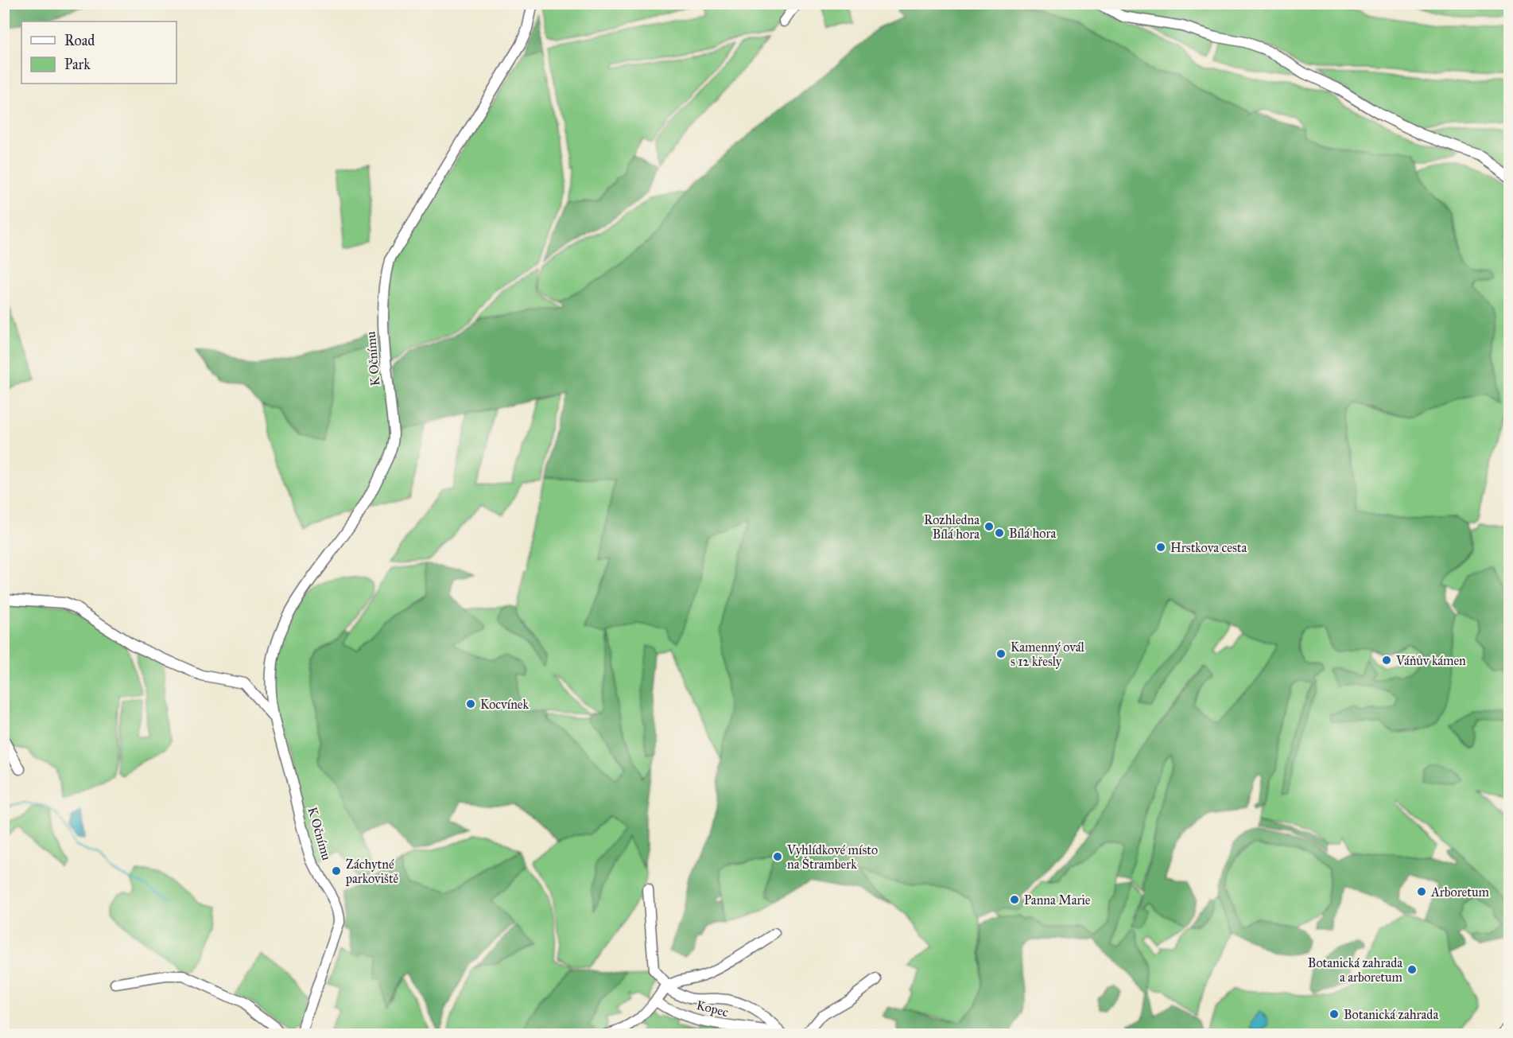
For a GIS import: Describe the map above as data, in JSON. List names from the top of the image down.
{
  "streets": {
    "street": ["K Očnímu", "Kopec"]
  },
  "places": [
    "Rozhledna Bílá hora",
    "Bílá hora",
    "Hrstkova cesta",
    "Kamenný ovál s 12 křesly",
    "Váňův kámen",
    "Kocvínek",
    "Vyhlídkové místo na Štramberk",
    "Záchytné parkoviště",
    "Arboretum",
    "Panna Marie",
    "Botanická zahrada a arboretum",
    "Botanická zahrada"
  ],
  "legend": ["Road", "Park"]
}
